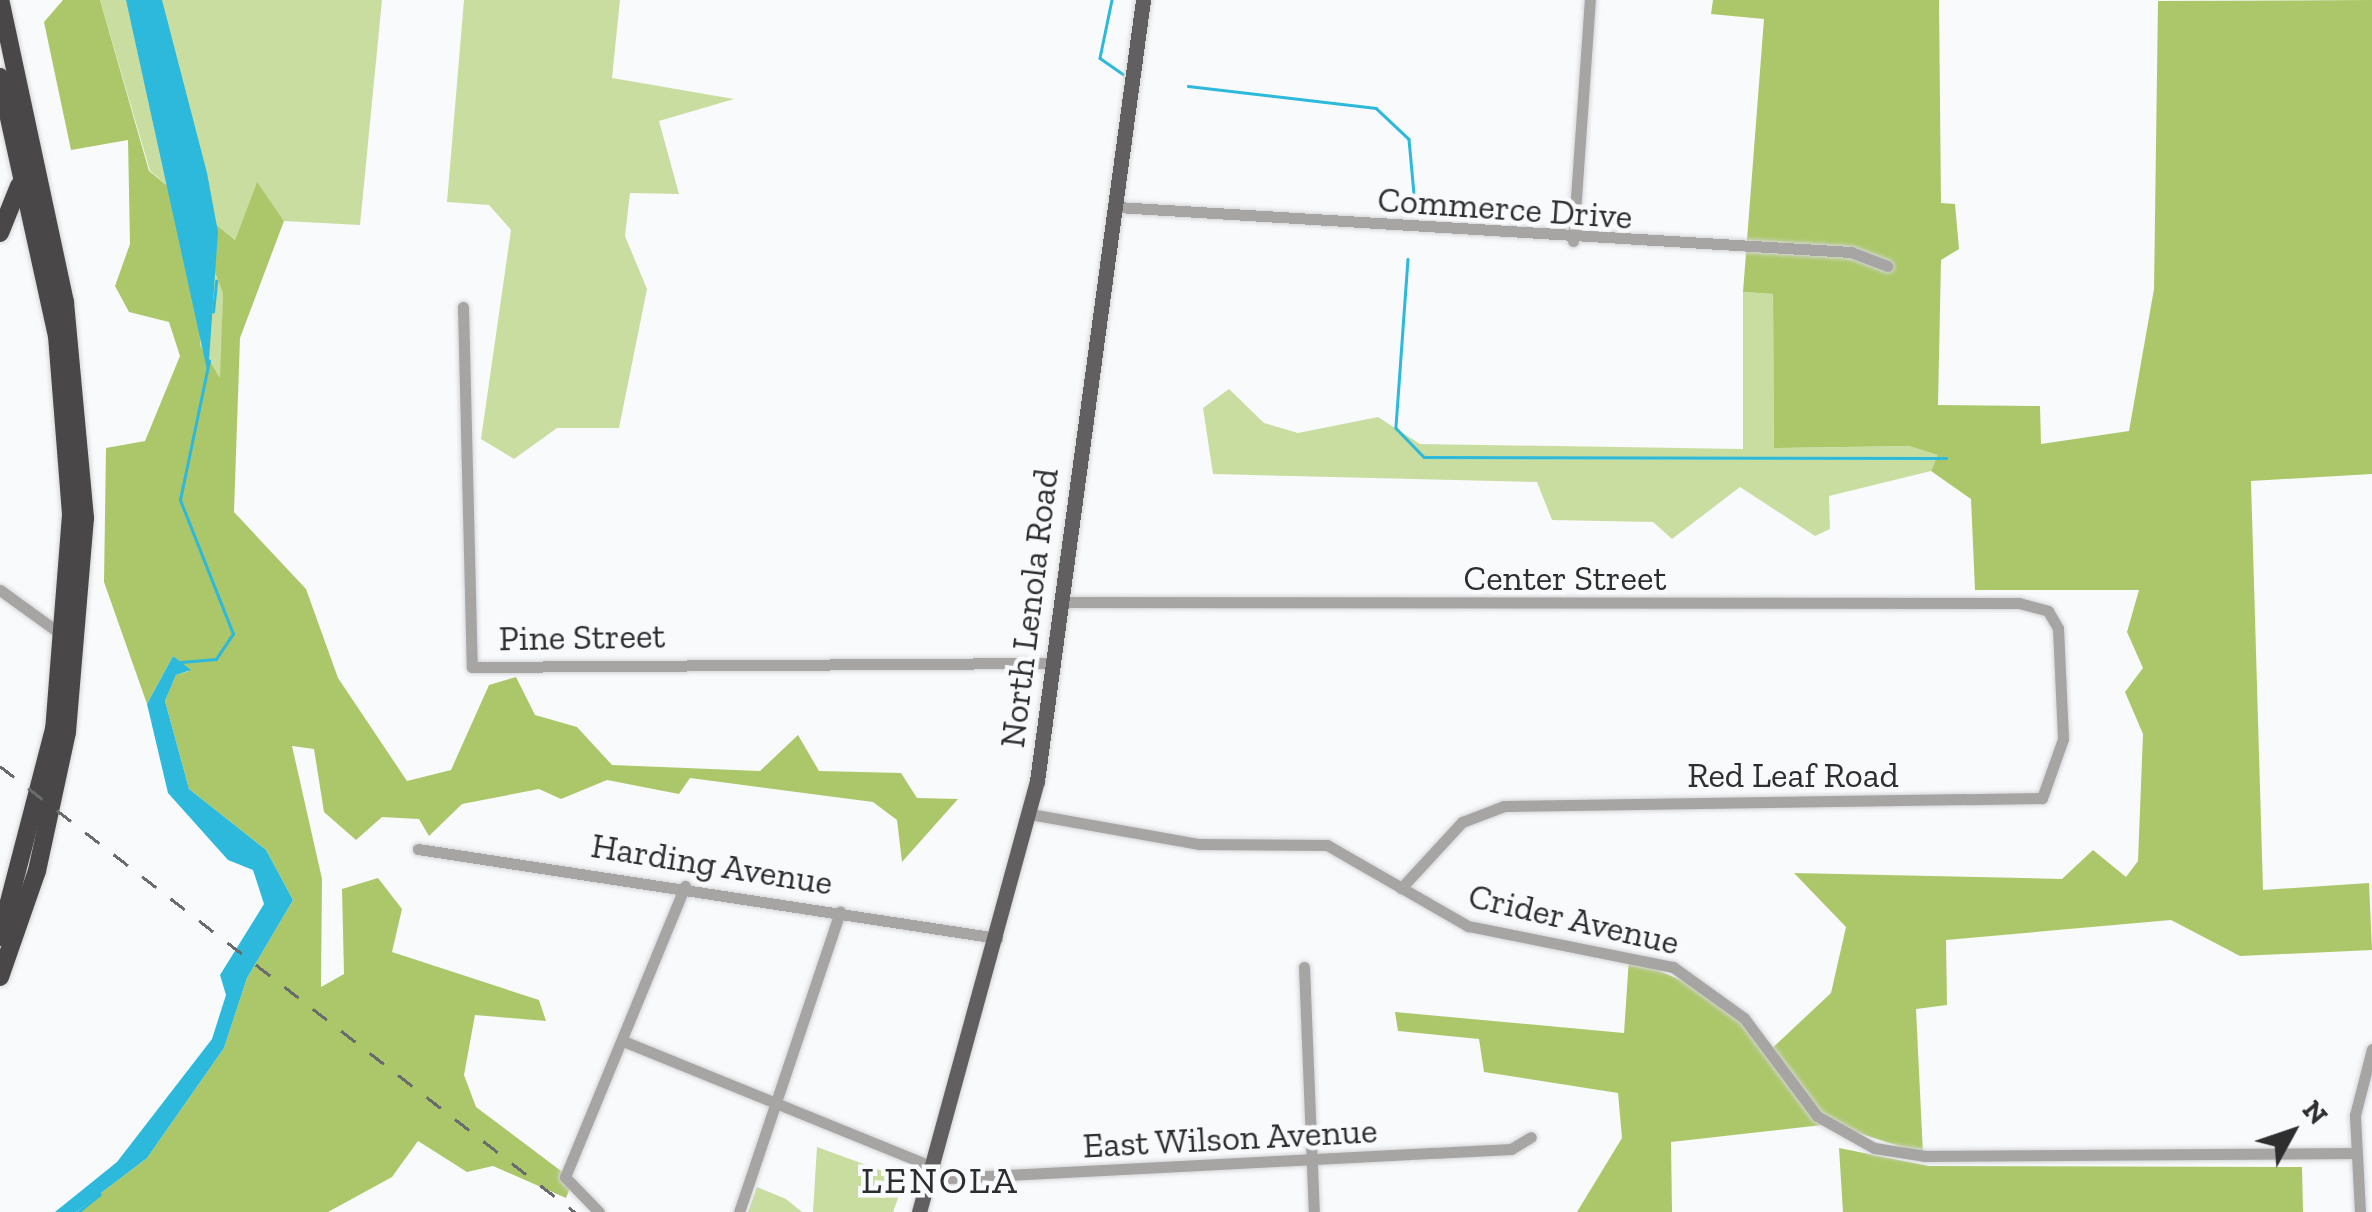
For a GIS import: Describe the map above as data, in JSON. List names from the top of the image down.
{
  "streets": {
    "main road": ["North Lenola Road"],
    "street": [
      "Commerce Drive",
      "Center Street",
      "Pine Street",
      "Red Leaf Road",
      "Harding Avenue",
      "Crider Avenue",
      "East Wilson Avenue"
    ]
  },
  "crossings": [
    ["Commerce Drive", "North Lenola Road"],
    ["Center Street", "North Lenola Road"],
    ["Center Street", "Red Leaf Road"],
    ["North Lenola Road", "Pine Street"],
    ["North Lenola Road", "Harding Avenue"],
    ["North Lenola Road", "Crider Avenue"],
    ["North Lenola Road", "East Wilson Avenue"],
    ["Red Leaf Road", "Crider Avenue"]
  ],
  "districts": ["LENOLA"],
  "north": "top right"
}
